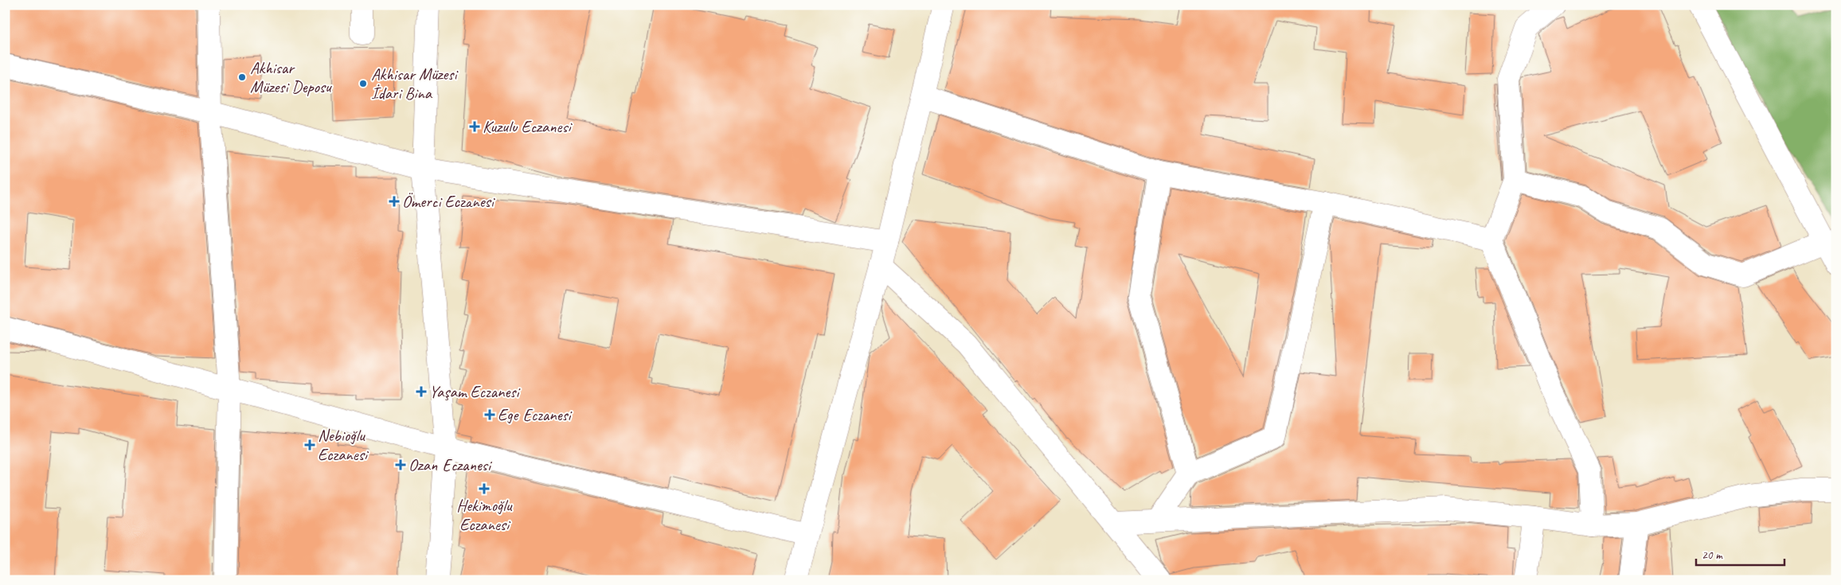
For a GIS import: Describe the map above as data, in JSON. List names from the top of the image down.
{
  "places": {
    "other": ["Akhisar Müzesi Deposu", "Akhisar Müzesi İdari Bina"],
    "health": [
      "Kuzulu Eczanesi",
      "Ömerci Eczanesi",
      "Yaşam Eczanesi",
      "Ege Eczanesi",
      "Nebioğlu Eczanesi",
      "Ozan Eczanesi",
      "Hekimoğlu Eczanesi"
    ]
  },
  "scale_bar": "20 m"
}
